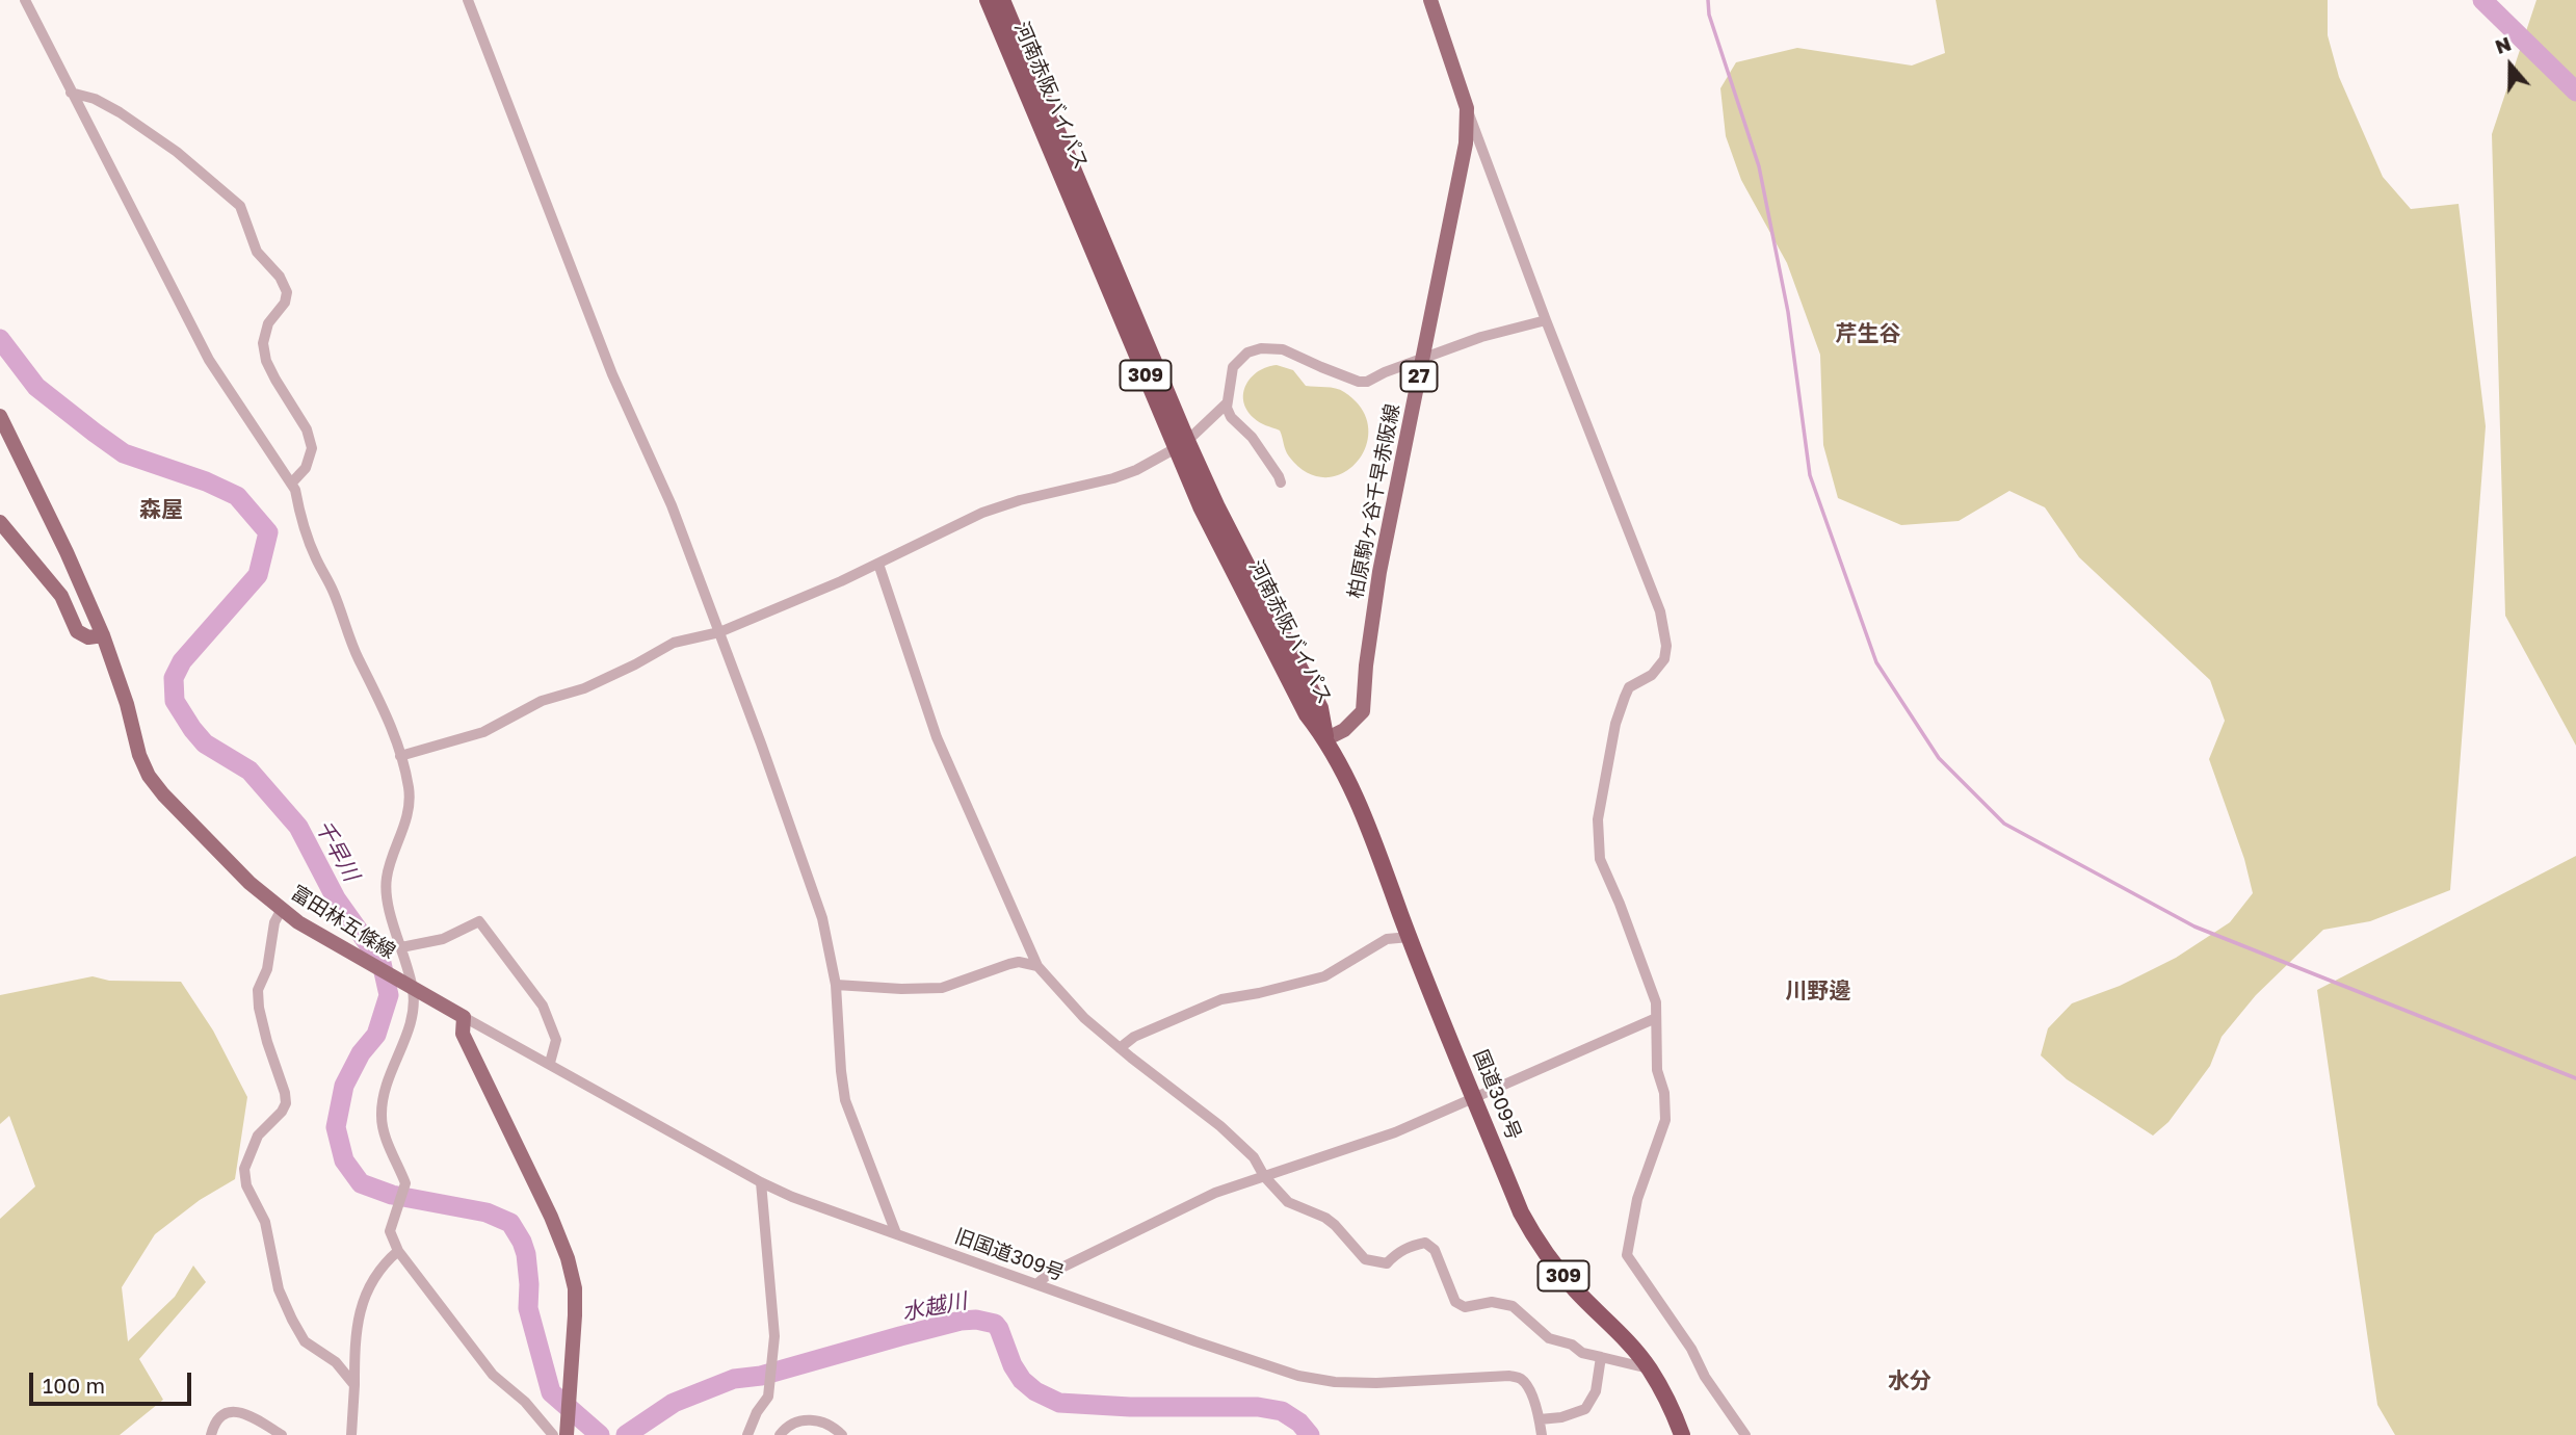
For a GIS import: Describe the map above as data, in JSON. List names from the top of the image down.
{
  "streets": {
    "highway": ["河南赤阪バイパス", "309", "国道309号"],
    "main road": ["27", "柏原駒ヶ谷千早赤阪線", "富田林五條線"],
    "street": ["旧国道309号"]
  },
  "crossings": [
    ["河南赤阪バイパス", "柏原駒ヶ谷千早赤阪線"],
    ["河南赤阪バイパス", "国道309号"],
    ["柏原駒ヶ谷千早赤阪線", "国道309号"],
    ["富田林五條線", "旧国道309号"]
  ],
  "districts": [
    "芹生谷",
    "森屋",
    "川野邊",
    "水分"
  ],
  "water": ["千早川", "水越川"],
  "scale_bar": "100 m",
  "north": "top"
}
